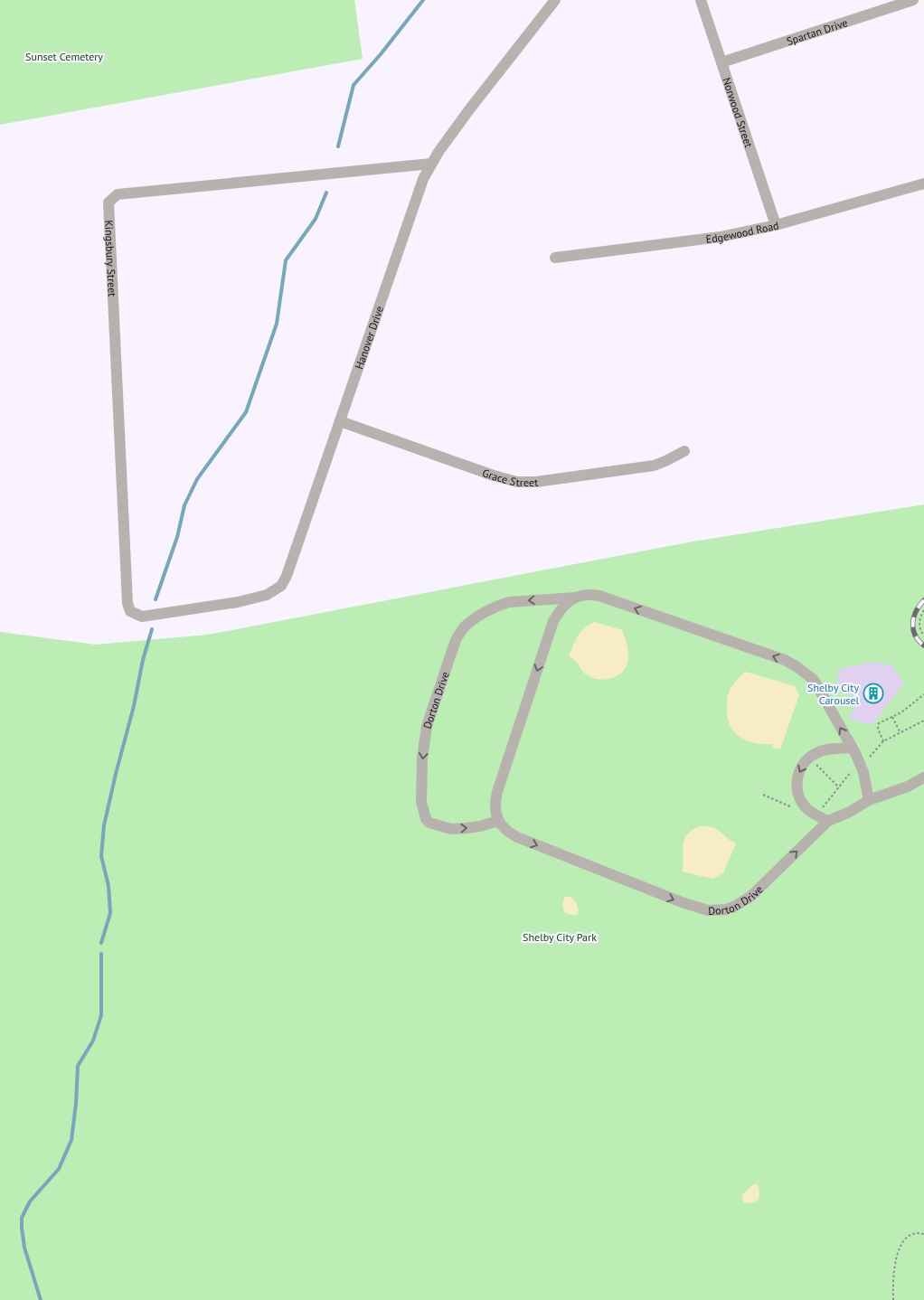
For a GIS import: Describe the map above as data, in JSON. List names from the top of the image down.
{
  "streets": {
    "street": [
      "Spartan Drive",
      "Norwood Street",
      "Edgewood Road",
      "Kingsbury Street",
      "Hanover Drive",
      "Grace Street",
      "Dorton Drive"
    ]
  },
  "crossings": [
    ["Spartan Drive", "Norwood Street"],
    ["Norwood Street", "Edgewood Road"],
    ["Kingsbury Street", "Hanover Drive"],
    ["Hanover Drive", "Grace Street"]
  ],
  "parks": ["Sunset Cemetery", "Shelby City Park"],
  "places": {
    "building": ["Shelby City Carousel"]
  }
}
